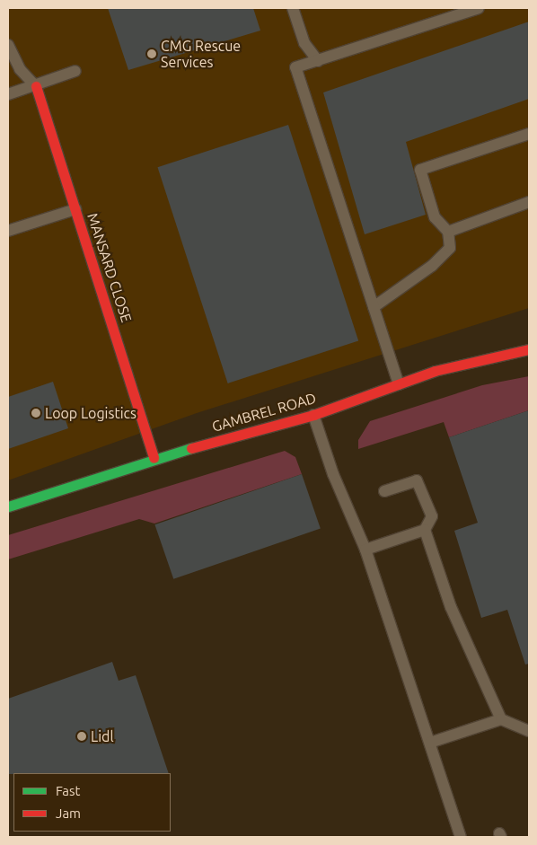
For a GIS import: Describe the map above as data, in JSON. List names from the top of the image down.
{
  "streets": {
    "street": ["MANSARD CLOSE", "GAMBREL ROAD"]
  },
  "crossings": [
    ["MANSARD CLOSE", "GAMBREL ROAD"]
  ],
  "places": ["CMG Rescue Services", "Loop Logistics", "Lidl"],
  "legend": ["Fast", "Jam"]
}
